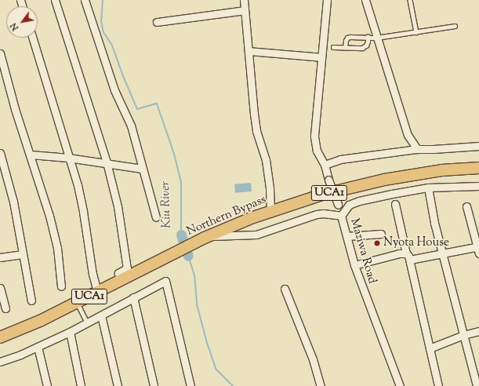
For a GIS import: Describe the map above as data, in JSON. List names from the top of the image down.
{
  "streets": {
    "main road": ["UCA1", "Northern Bypass"],
    "street": ["Maziwa Road"]
  },
  "crossings": [
    ["Northern Bypass", "Maziwa Road"]
  ],
  "water": ["Kiu River"],
  "places": ["Nyota House"],
  "north": "bottom left"
}
